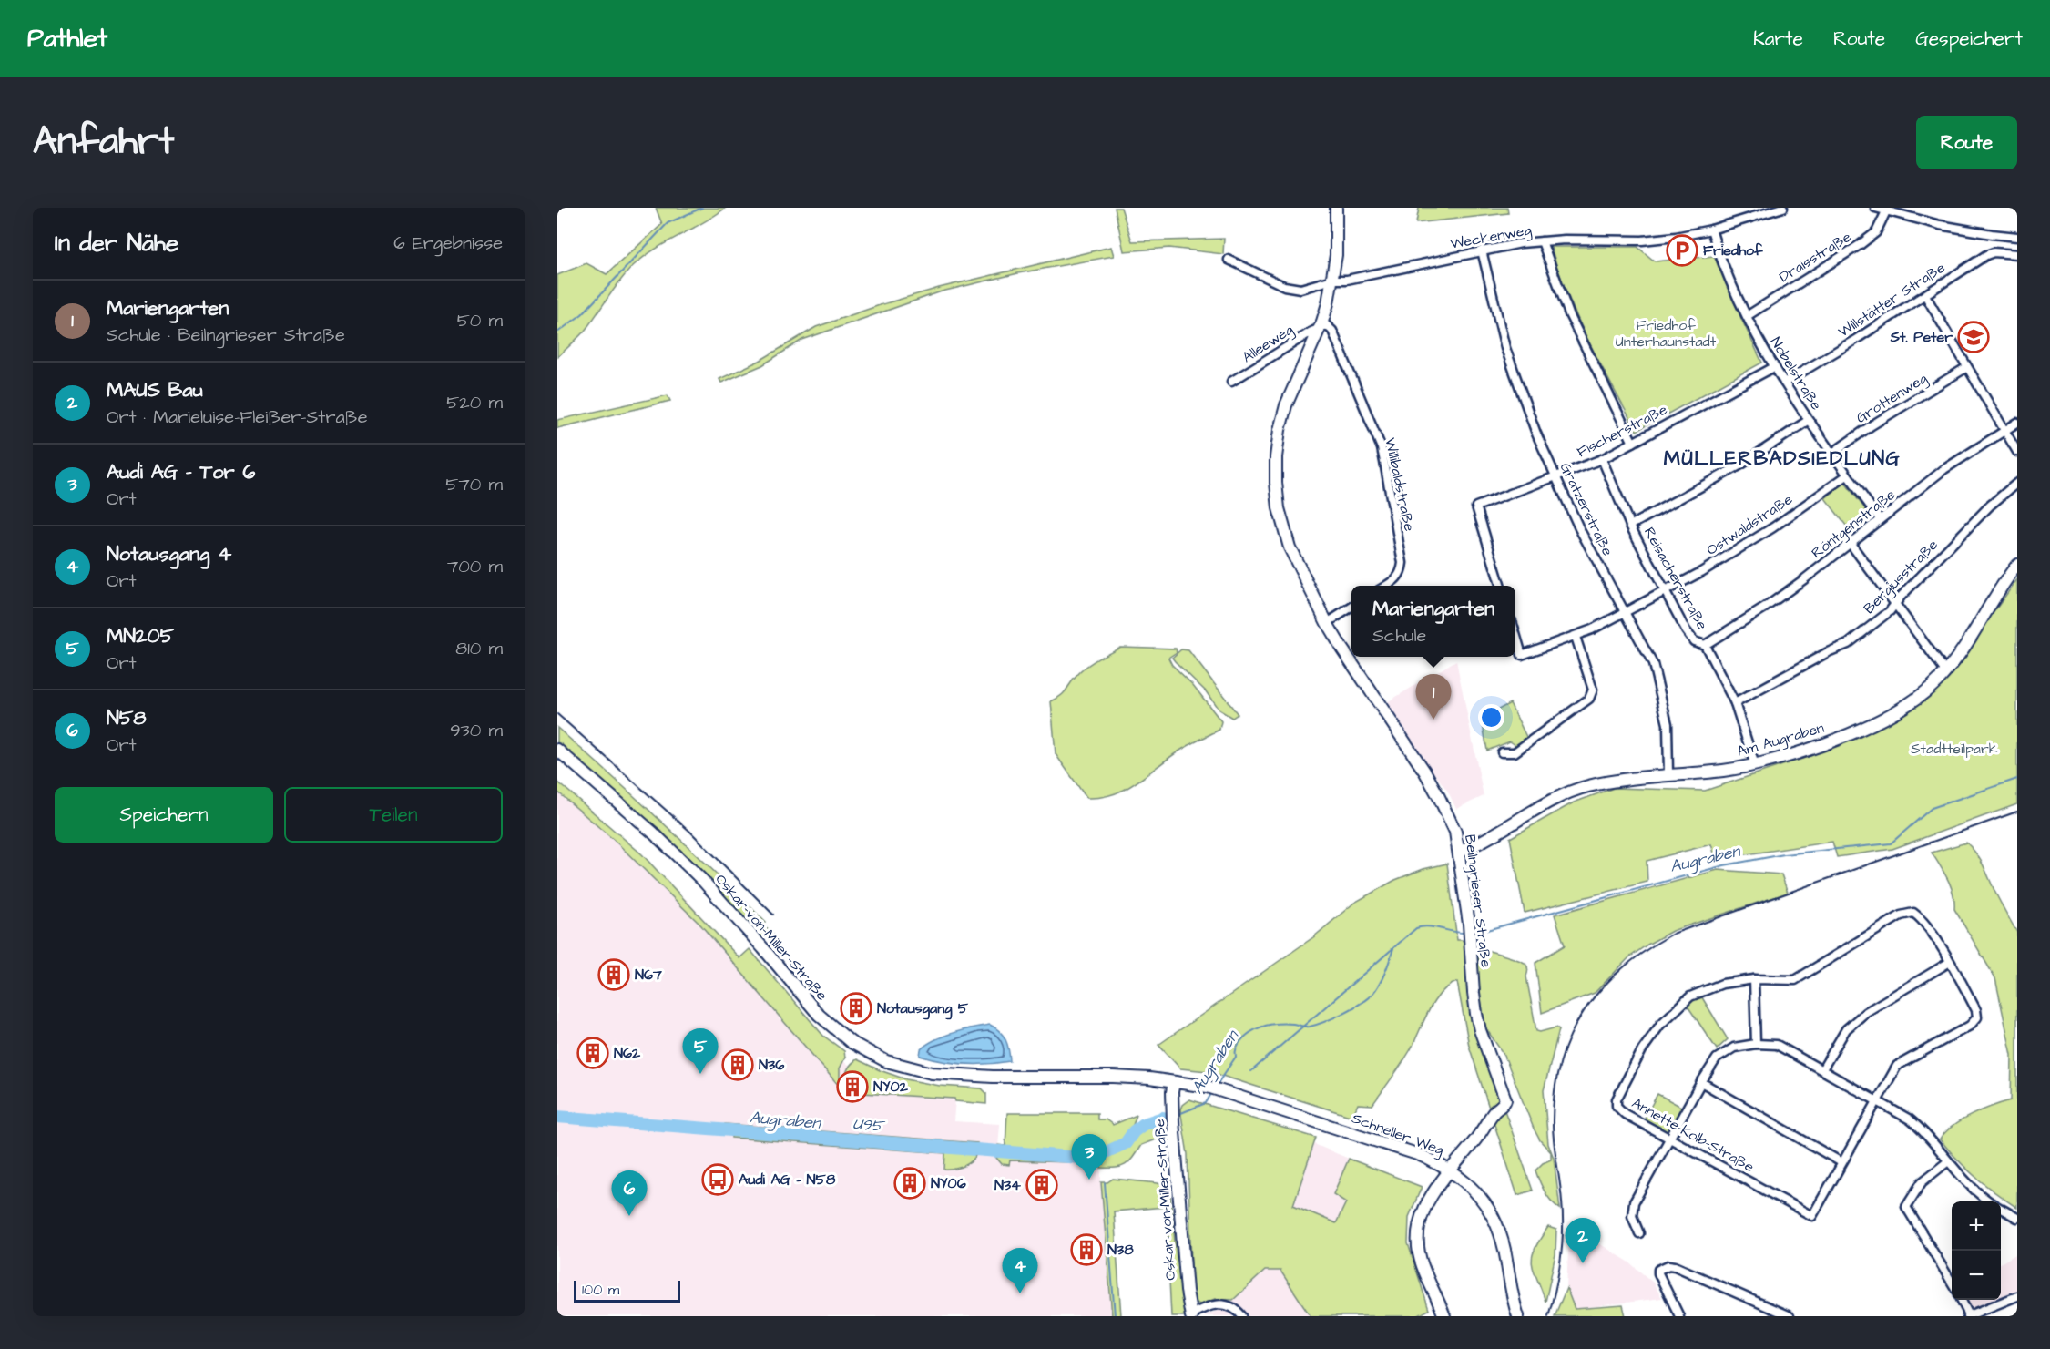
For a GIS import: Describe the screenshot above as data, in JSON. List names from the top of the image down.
{
  "streets": {
    "main road": [
      "Am Augraben",
      "Beilngrieser Straße",
      "Oskar-von-Miller-Straße",
      "Schneller Weg"
    ],
    "street": [
      "Weckenweg",
      "Draisstraße",
      "Willstätter Straße",
      "Alleeweg",
      "Nobelstraße",
      "Grottenweg",
      "Fischerstraße",
      "Willibaldstraße",
      "Gratzerstraße",
      "Röntgenstraße",
      "Ostwaldstraße",
      "Bergiusstraße",
      "Reisacherstraße",
      "Annette-Kolb-Straße"
    ]
  },
  "crossings": [
    ["Weckenweg", "Nobelstraße"],
    ["Weckenweg", "Gratzerstraße"],
    ["Weckenweg", "Beilngrieser Straße"],
    ["Draisstraße", "Nobelstraße"],
    ["Willstätter Straße", "Nobelstraße"],
    ["Alleeweg", "Willibaldstraße"],
    ["Alleeweg", "Beilngrieser Straße"],
    ["Nobelstraße", "Grottenweg"],
    ["Nobelstraße", "Fischerstraße"],
    ["Nobelstraße", "Röntgenstraße"],
    ["Nobelstraße", "Ostwaldstraße"],
    ["Fischerstraße", "Gratzerstraße"],
    ["Fischerstraße", "Reisacherstraße"],
    ["Willibaldstraße", "Beilngrieser Straße"],
    ["Gratzerstraße", "Ostwaldstraße"],
    ["Gratzerstraße", "Am Augraben"],
    ["Röntgenstraße", "Reisacherstraße"],
    ["Ostwaldstraße", "Reisacherstraße"],
    ["Bergiusstraße", "Reisacherstraße"],
    ["Reisacherstraße", "Am Augraben"],
    ["Am Augraben", "Beilngrieser Straße"],
    ["Beilngrieser Straße", "Schneller Weg"],
    ["Oskar-von-Miller-Straße", "Schneller Weg"]
  ],
  "districts": ["MÜLLERBADSIEDLUNG"],
  "water": ["Augraben", "U95"],
  "parks": ["Friedhof Unterhaunstadt", "Stadtteilpark"],
  "places": {
    "parking": ["Friedhof"],
    "school or university": ["St. Peter"],
    "building": [
      "N67",
      "Notausgang 5",
      "N62",
      "N36",
      "NY02",
      "NY06",
      "N34",
      "N38"
    ],
    "bus stop": ["Audi AG - N58"]
  },
  "scale_bar": "100 m",
  "page": {
    "header": "Pathlet",
    "nav": ["Karte", "Route", "Gespeichert"],
    "title": "Anfahrt",
    "buttons": [
      "Route",
      ["Speichern", "Teilen"]
    ],
    "heading": ["In der Nähe", "6 Ergebnisse"],
    "list": [
      {
        "mark": "1",
        "name": "Mariengarten",
        "note": "Schule · Beilngrieser Straße",
        "value": "50 m"
      },
      {
        "mark": "2",
        "name": "MAUS Bau",
        "note": "Ort · Marieluise-Fleißer-Straße",
        "value": "520 m"
      },
      {
        "mark": "3",
        "name": "Audi AG - Tor 6",
        "note": "Ort",
        "value": "570 m"
      },
      {
        "mark": "4",
        "name": "Notausgang 4",
        "note": "Ort",
        "value": "700 m"
      },
      {
        "mark": "5",
        "name": "MN205",
        "note": "Ort",
        "value": "810 m"
      },
      {
        "mark": "6",
        "name": "N58",
        "note": "Ort",
        "value": "930 m"
      }
    ],
    "popup": ["Mariengarten", "Schule"],
    "pins": [
      "1",
      "5",
      "3",
      "6",
      "2",
      "4"
    ],
    "map_buttons": ["+", "−"],
    "scale": "100 m"
  }
}
